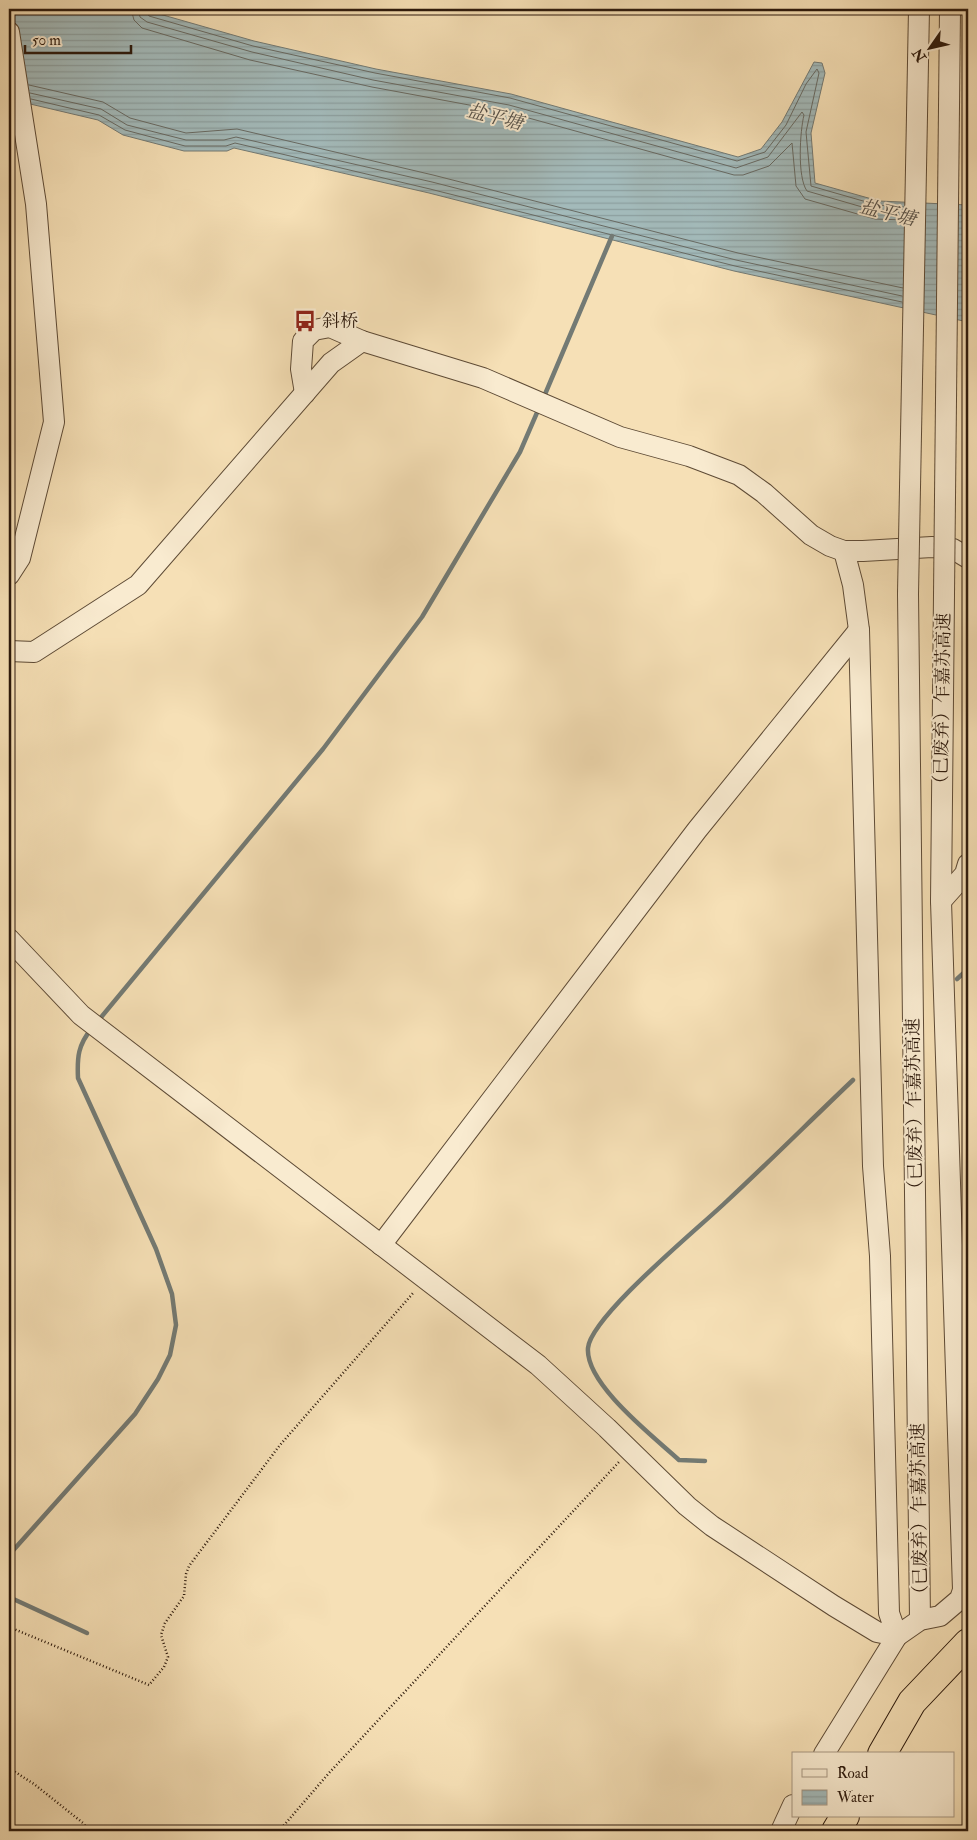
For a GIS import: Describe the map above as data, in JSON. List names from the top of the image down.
{
  "streets": {
    "street": ["（已废弃）乍嘉苏高速"]
  },
  "water": ["盐平塘"],
  "places": {
    "bus stop": ["斜桥"]
  },
  "legend": ["Road", "Water"],
  "scale_bar": "50 m",
  "north": "bottom left"
}
